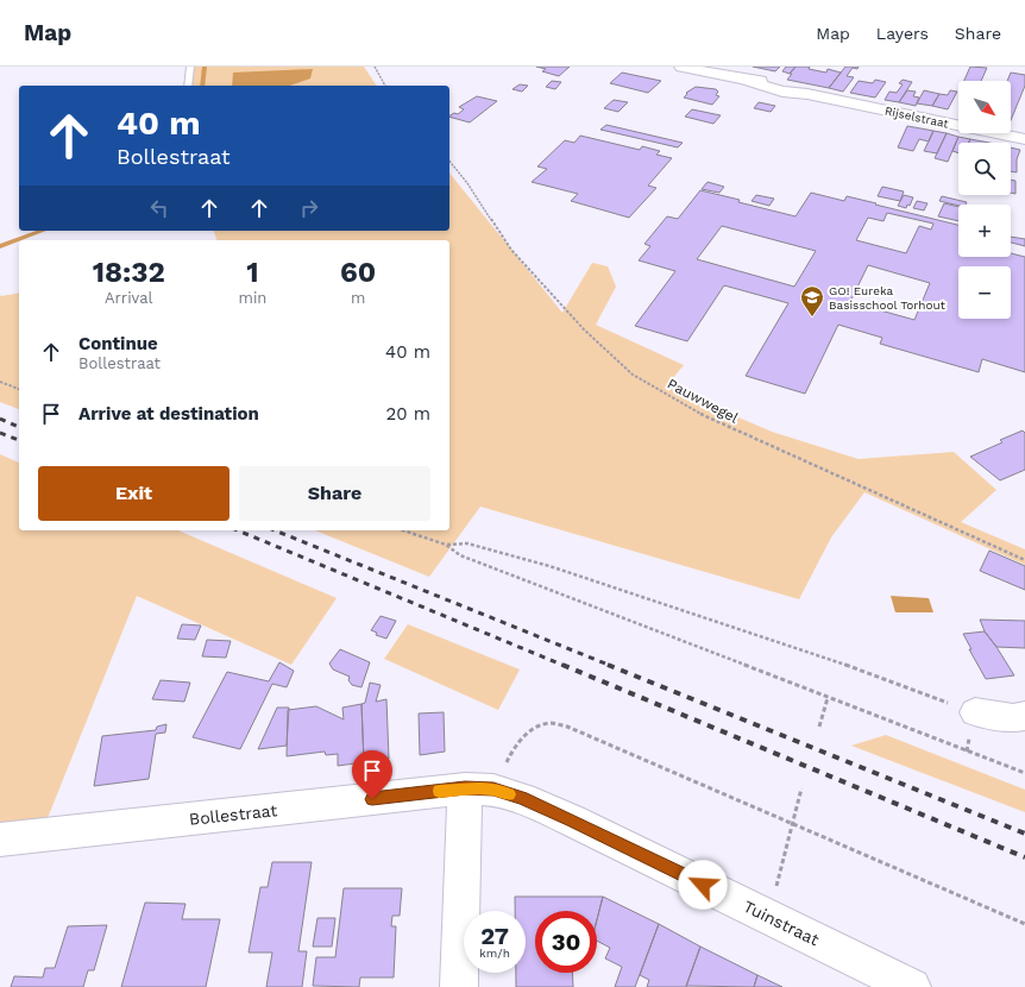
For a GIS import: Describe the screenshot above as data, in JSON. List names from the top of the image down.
{
  "streets": {
    "street": ["Rijselstraat", "Bollestraat", "Tuinstraat"],
    "path": ["Pauwwegel"]
  },
  "crossings": [
    ["Bollestraat", "Tuinstraat"]
  ],
  "places": {
    "school or university": ["GO! Eureka Basisschool Torhout"]
  },
  "north": "bottom right",
  "page": {
    "header": "Map",
    "nav": ["Map", "Layers", "Share"],
    "map_buttons": ["+", "−"],
    "turn": ["40 m", "Bollestraat"],
    "eta": [
      "18:32",
      "Arrival",
      "1",
      "min",
      "60",
      "m"
    ],
    "list": [
      {
        "name": "Continue",
        "note": "Bollestraat",
        "value": "40 m"
      },
      {
        "name": "Arrive at destination",
        "value": "20 m"
      }
    ],
    "buttons": ["Exit", "Share"],
    "speed": "27 km/h",
    "limit": "30"
  }
}
